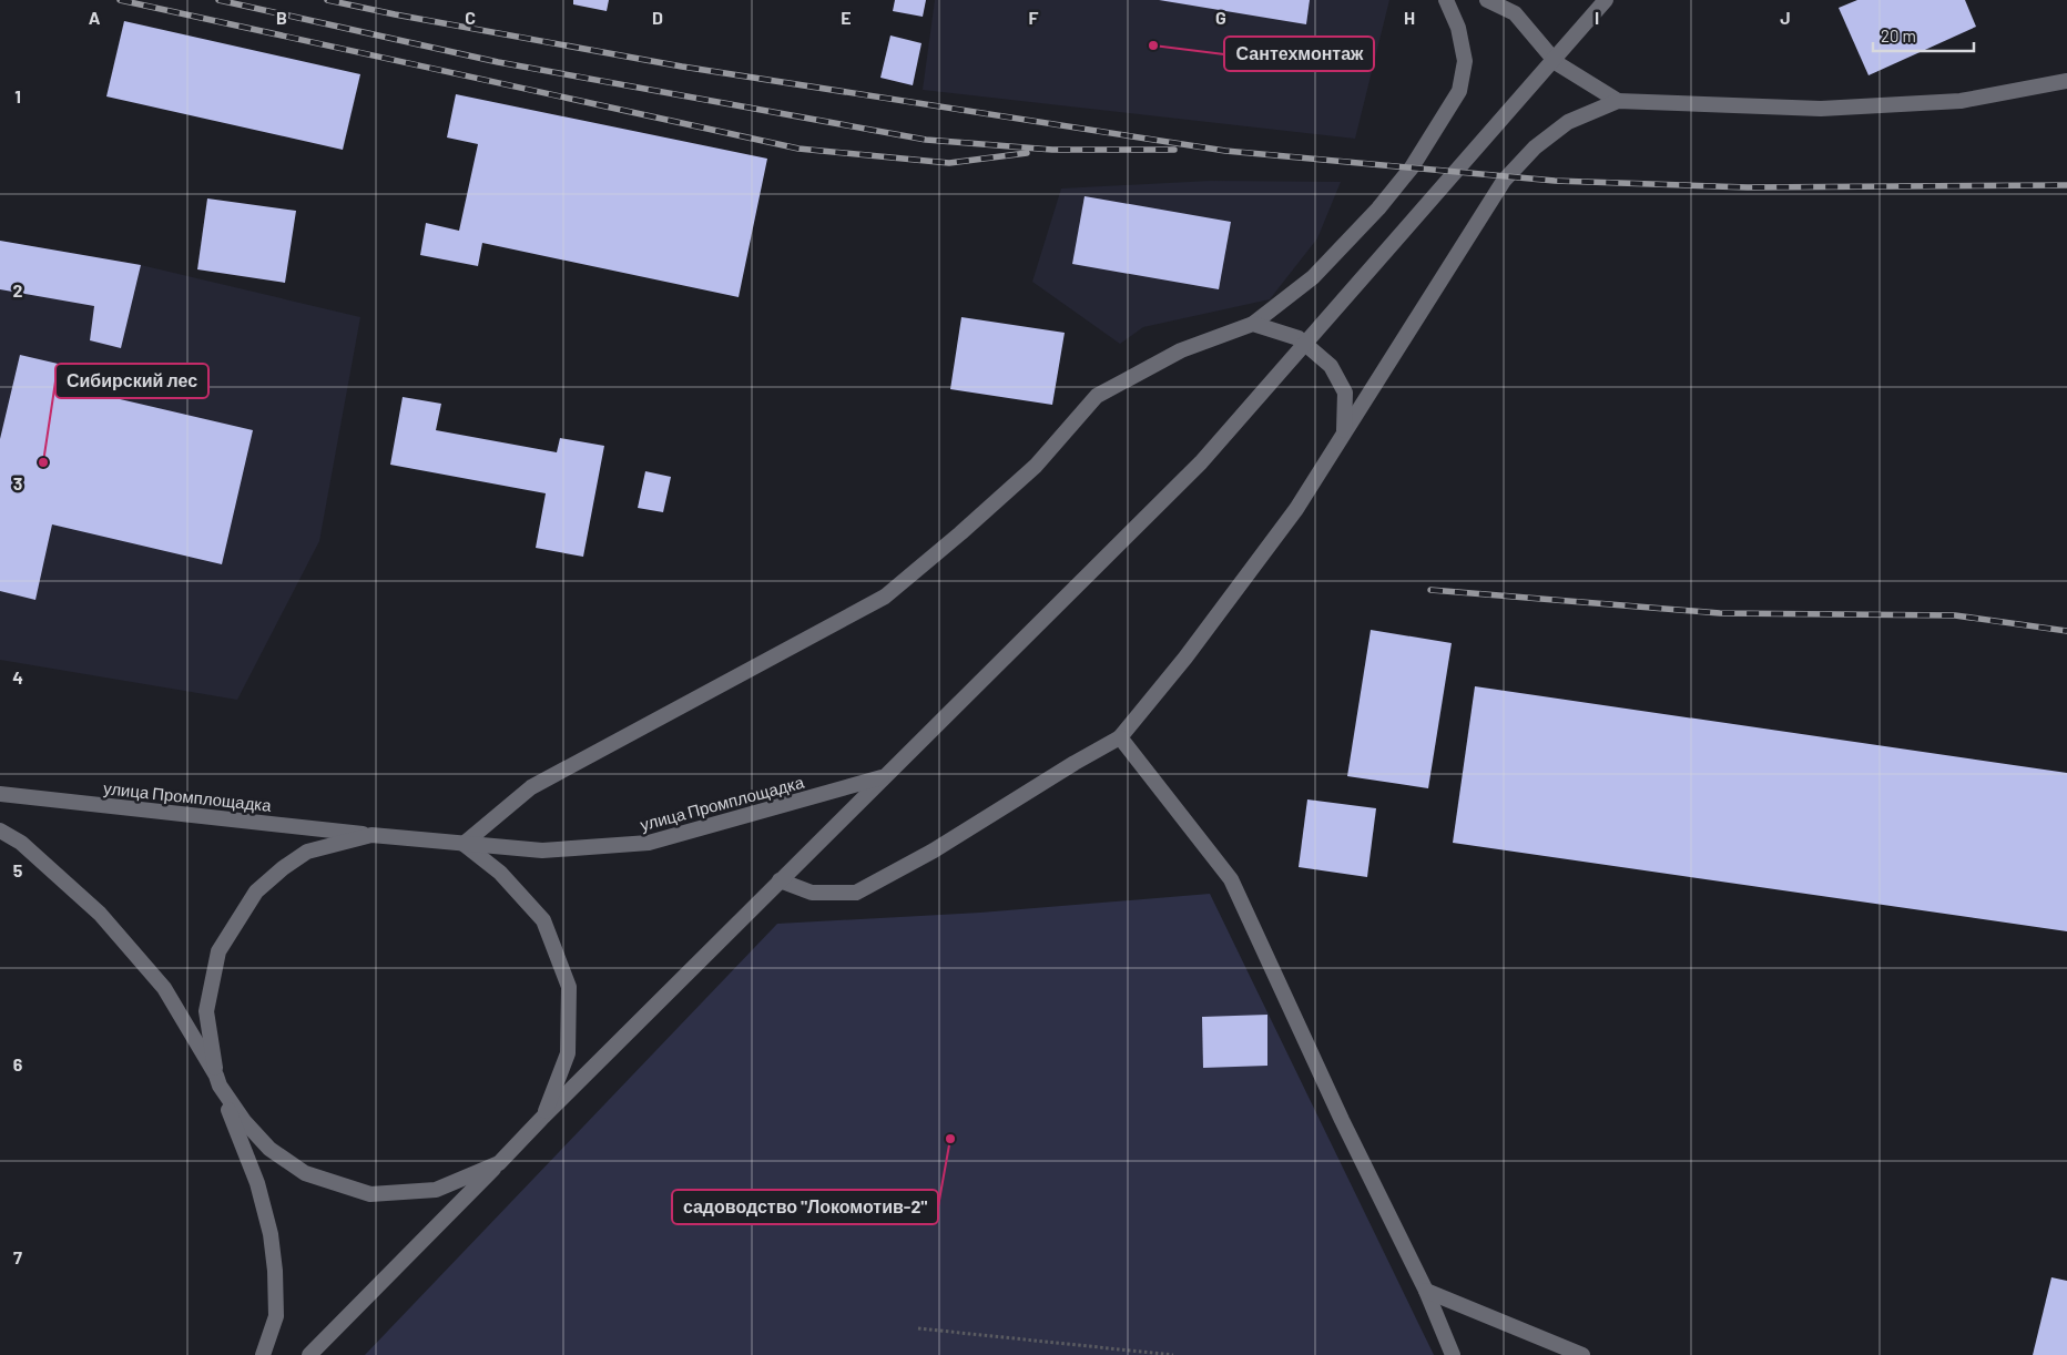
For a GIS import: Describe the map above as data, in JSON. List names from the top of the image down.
{
  "streets": {
    "street": ["улица Промплощадка"]
  },
  "places": ["Сантехмонтаж", "Сибирский лес", "садоводство \"Локомотив-2\""],
  "scale_bar": "20 m",
  "grid": {
    "columns": [
      "A",
      "B",
      "C",
      "D",
      "E",
      "F",
      "G",
      "H",
      "I",
      "J"
    ],
    "rows": [
      "1",
      "2",
      "3",
      "4",
      "5",
      "6",
      "7"
    ]
  }
}
